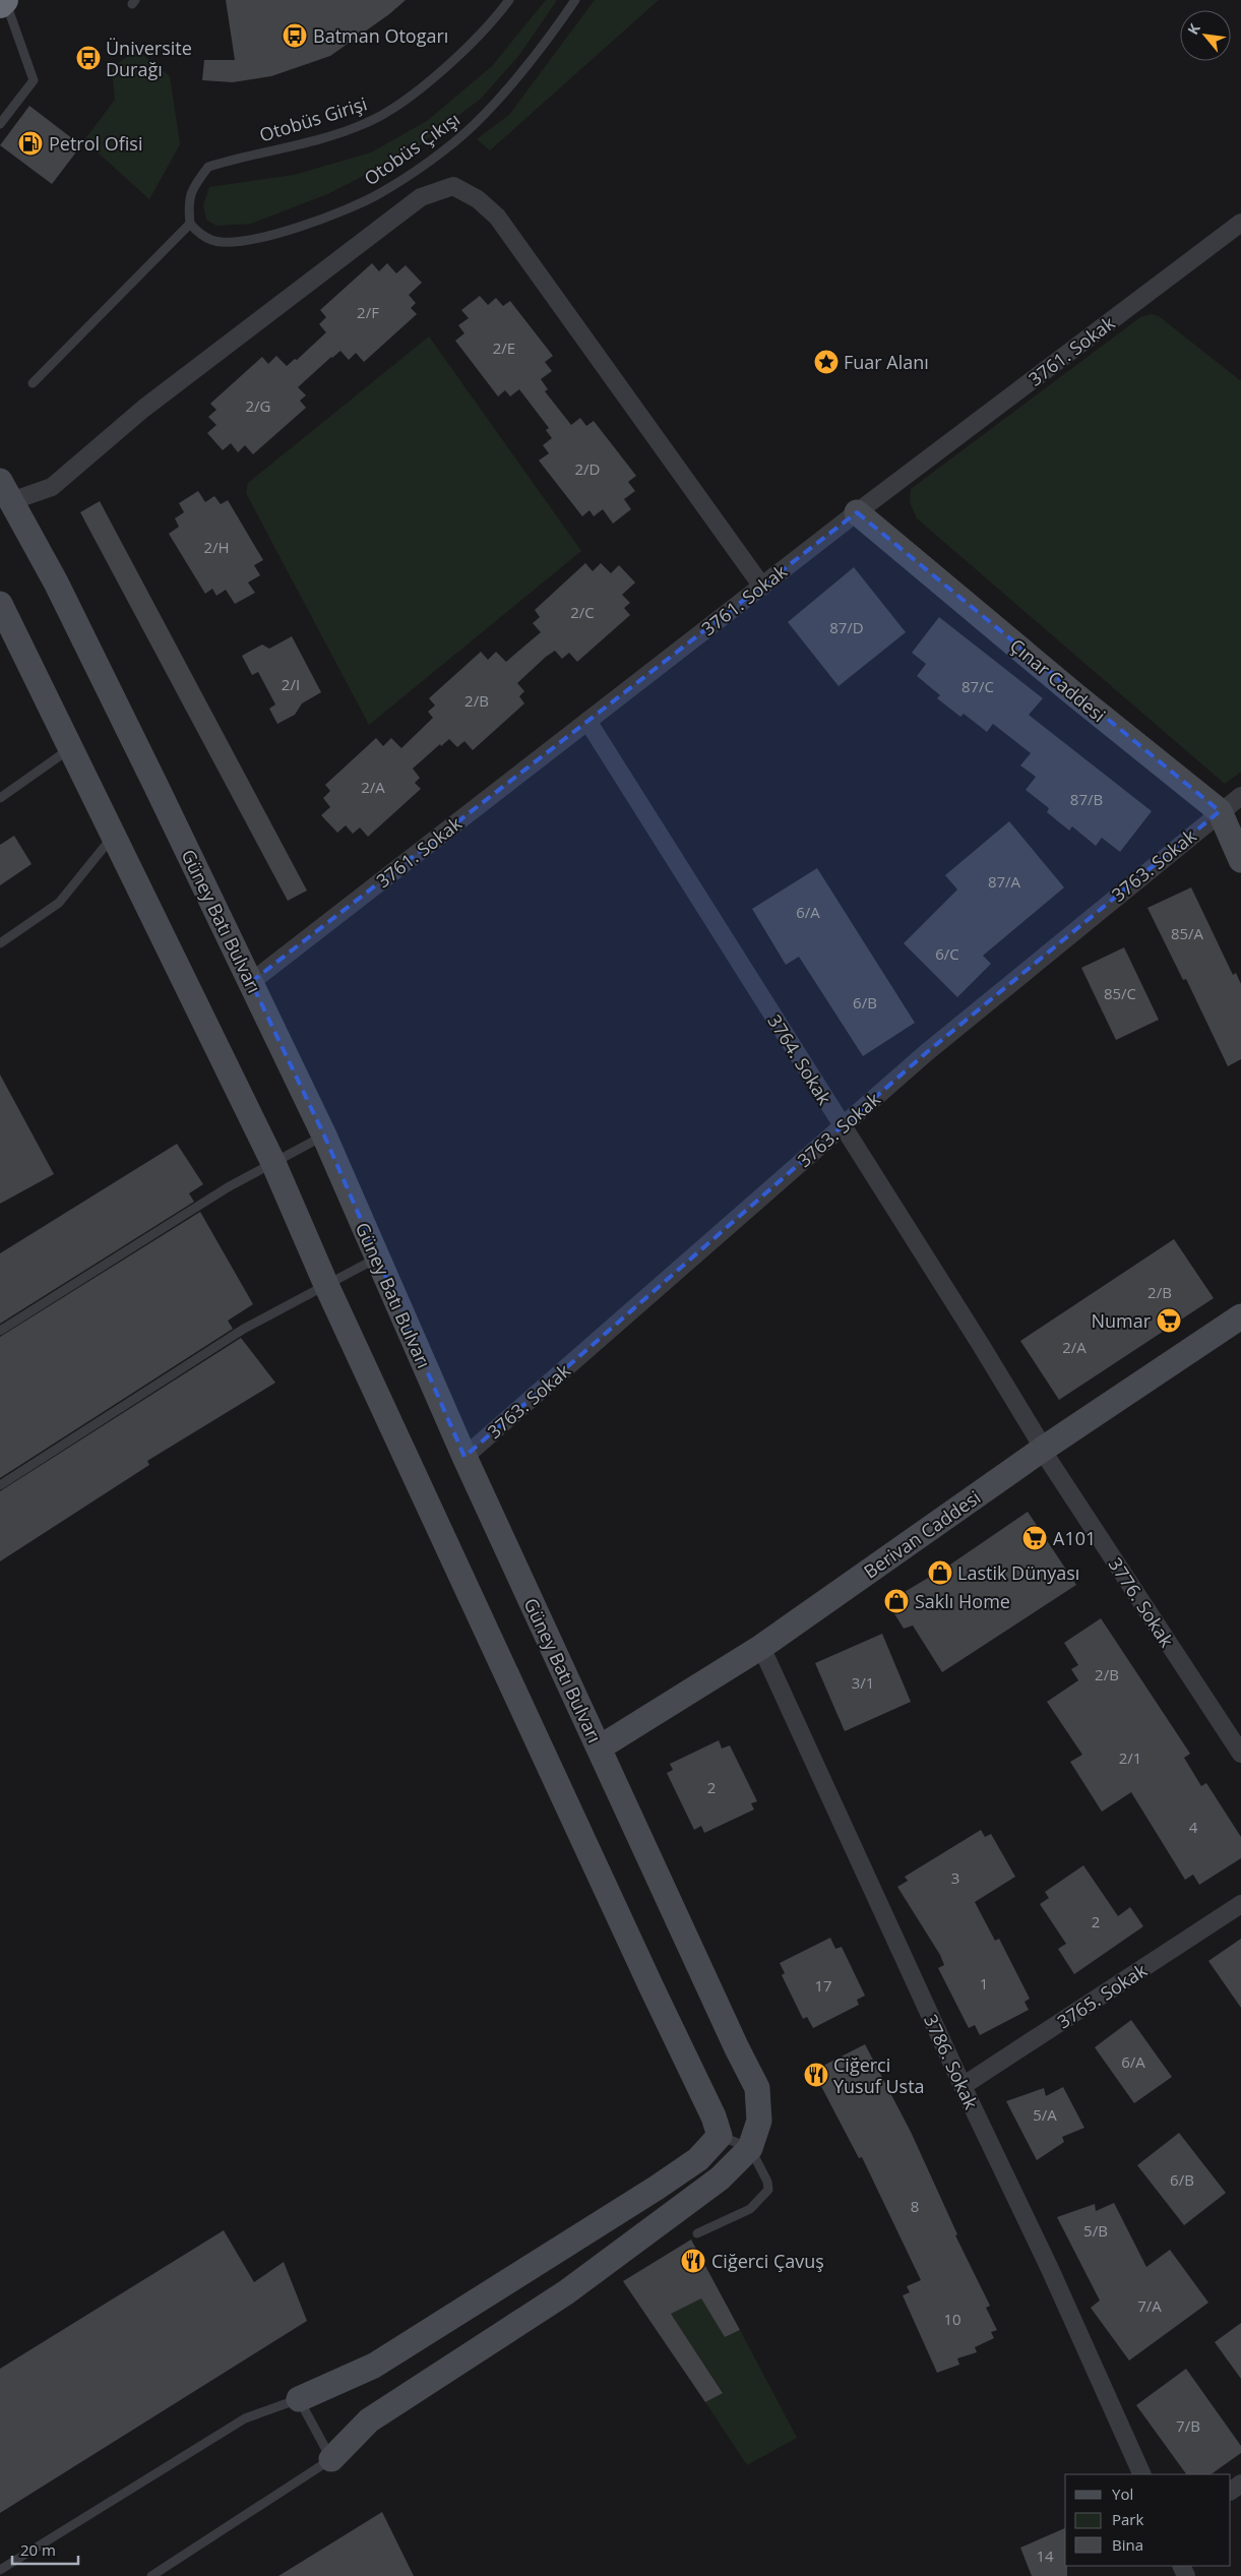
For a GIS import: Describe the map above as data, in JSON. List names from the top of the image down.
{
  "streets": {
    "street": [
      "3761. Sokak",
      "Çınar Caddesi",
      "3763. Sokak",
      "Güney Batı Bulvarı",
      "3764. Sokak",
      "Berivan Caddesi",
      "3776. Sokak",
      "3765. Sokak",
      "3786. Sokak"
    ],
    "lane": ["Otobüs Girişi", "Otobüs Çıkışı"]
  },
  "crossings": [
    ["Otobüs Girişi", "Otobüs Çıkışı"],
    ["3761. Sokak", "Çınar Caddesi"],
    ["3761. Sokak", "Güney Batı Bulvarı"],
    ["3761. Sokak", "3764. Sokak"],
    ["Çınar Caddesi", "3763. Sokak"],
    ["3763. Sokak", "Güney Batı Bulvarı"],
    ["3763. Sokak", "3764. Sokak"],
    ["Güney Batı Bulvarı", "Berivan Caddesi"],
    ["3764. Sokak", "Berivan Caddesi"],
    ["3764. Sokak", "3776. Sokak"],
    ["Berivan Caddesi", "3776. Sokak"],
    ["Berivan Caddesi", "3786. Sokak"],
    ["3765. Sokak", "3786. Sokak"]
  ],
  "places": {
    "bus stop": ["Batman Otogarı", "Üniversite Durağı"],
    "fuel station": ["Petrol Ofisi"],
    "place": ["Fuar Alanı"],
    "supermarket": ["Numar", "A101"],
    "shop": ["Lastik Dünyası", "Saklı Home"],
    "restaurant": ["Ciğerci Yusuf Usta", "Ciğerci Çavuş"]
  },
  "house_numbers": [
    "2/F",
    "2/E",
    "2/G",
    "2/D",
    "2/H",
    "2/C",
    "87/D",
    "2/I",
    "87/C",
    "2/B",
    "2/A",
    "87/B",
    "87/A",
    "6/A",
    "85/A",
    "6/C",
    "85/C",
    "6/B",
    "2/B",
    "2/A",
    "2/B",
    "3/1",
    "2/1",
    "2",
    "4",
    "3",
    "2",
    "1",
    "17",
    "6/A",
    "5/A",
    "6/B",
    "8",
    "5/B",
    "7/A",
    "10",
    "7/B",
    "14"
  ],
  "legend": ["Yol", "Park", "Bina"],
  "scale_bar": "20 m",
  "north": "top left"
}
